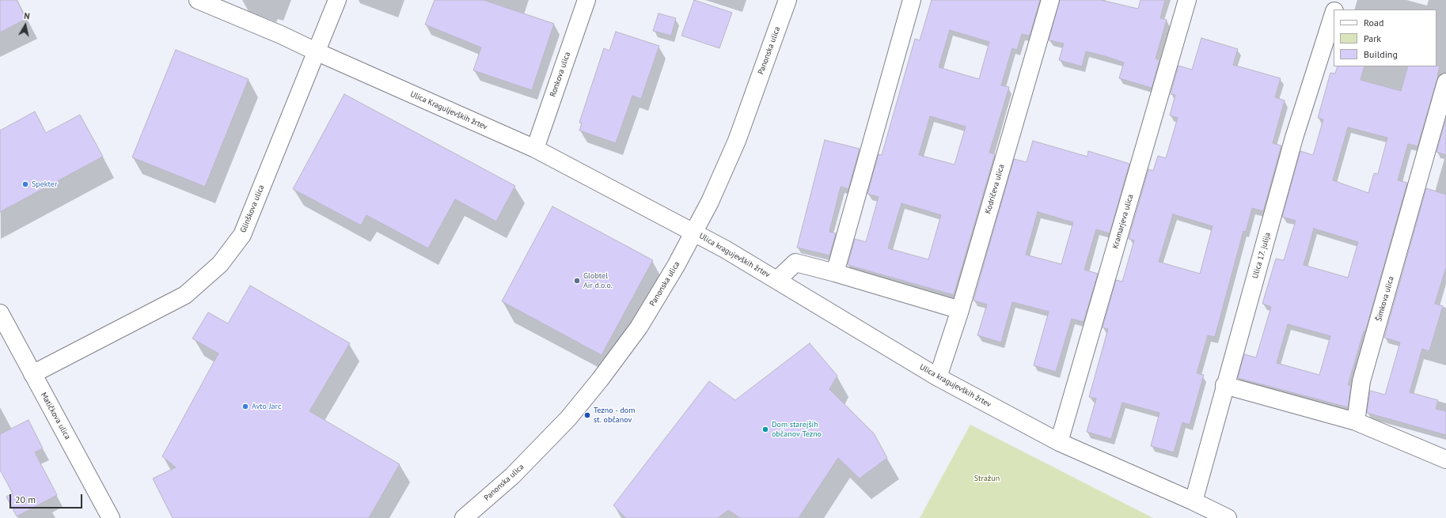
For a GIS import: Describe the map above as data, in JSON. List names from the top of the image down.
{
  "streets": {
    "street": [
      "Panonska ulica",
      "Ronkova ulica",
      "Ulica Kraguljevških žrtev",
      "Kodričeva ulica",
      "Glinškova ulica",
      "Kramarjeva ulica",
      "Ulica kragujevških žrtev",
      "Ulica 17. julija",
      "Šimkova ulica",
      "Matičkova ulica"
    ]
  },
  "crossings": [
    ["Panonska ulica", "Ulica Kraguljevških žrtev"],
    ["Panonska ulica", "Ulica kragujevških žrtev"],
    ["Ronkova ulica", "Ulica Kraguljevških žrtev"],
    ["Ulica Kraguljevških žrtev", "Glinškova ulica"],
    ["Ulica Kraguljevških žrtev", "Ulica kragujevških žrtev"],
    ["Kodričeva ulica", "Ulica kragujevških žrtev"],
    ["Glinškova ulica", "Matičkova ulica"],
    ["Kramarjeva ulica", "Ulica kragujevških žrtev"],
    ["Ulica kragujevških žrtev", "Ulica 17. julija"]
  ],
  "parks": ["Stražun"],
  "places": [
    "Spekter",
    "Globtel Air d.o.o.",
    "Avto Jarc",
    "Tezno - dom st. občanov",
    "Dom starejših občanov Tezno"
  ],
  "legend": ["Road", "Park", "Building"],
  "scale_bar": "20 m",
  "north": "top"
}
